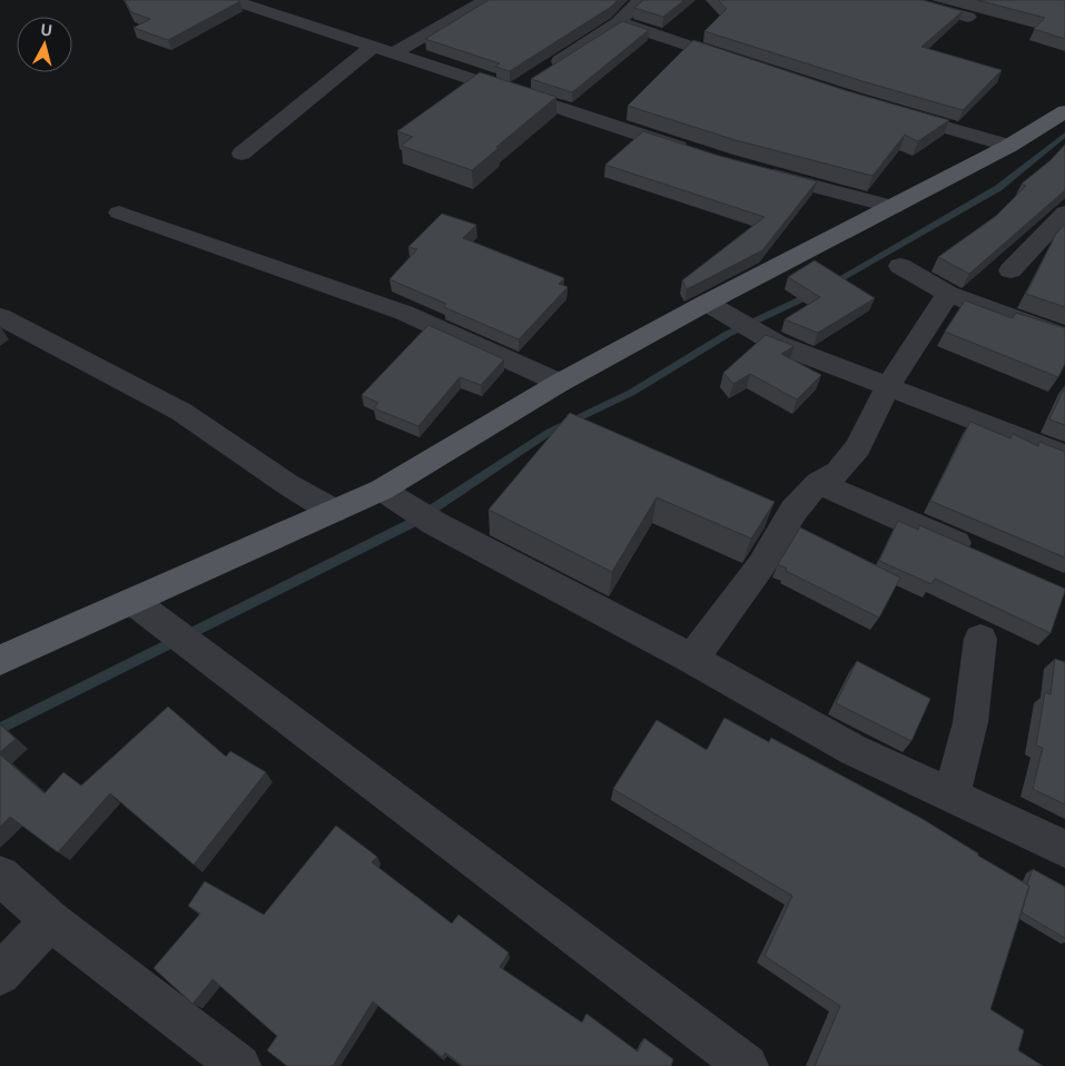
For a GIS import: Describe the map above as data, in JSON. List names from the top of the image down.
{
  "north": "top"
}
